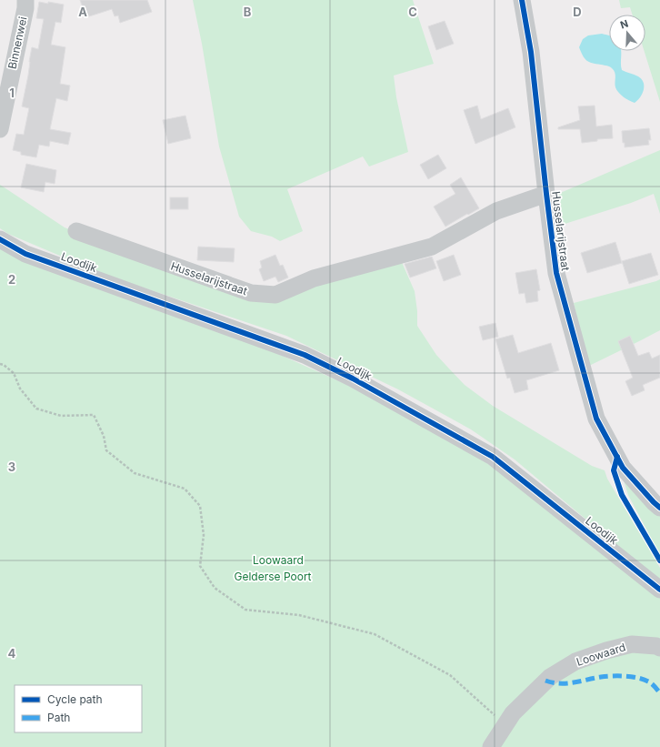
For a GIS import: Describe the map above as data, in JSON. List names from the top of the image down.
{
  "streets": {
    "street": [
      "Binnenwei",
      "Husselarijstraat",
      "Loodijk",
      "Loowaard"
    ]
  },
  "parks": ["Loowaard", "Gelderse Poort"],
  "legend": ["Cycle path", "Path"],
  "north": "top",
  "grid": {
    "columns": [
      "A",
      "B",
      "C",
      "D"
    ],
    "rows": [
      "1",
      "2",
      "3",
      "4"
    ]
  }
}
